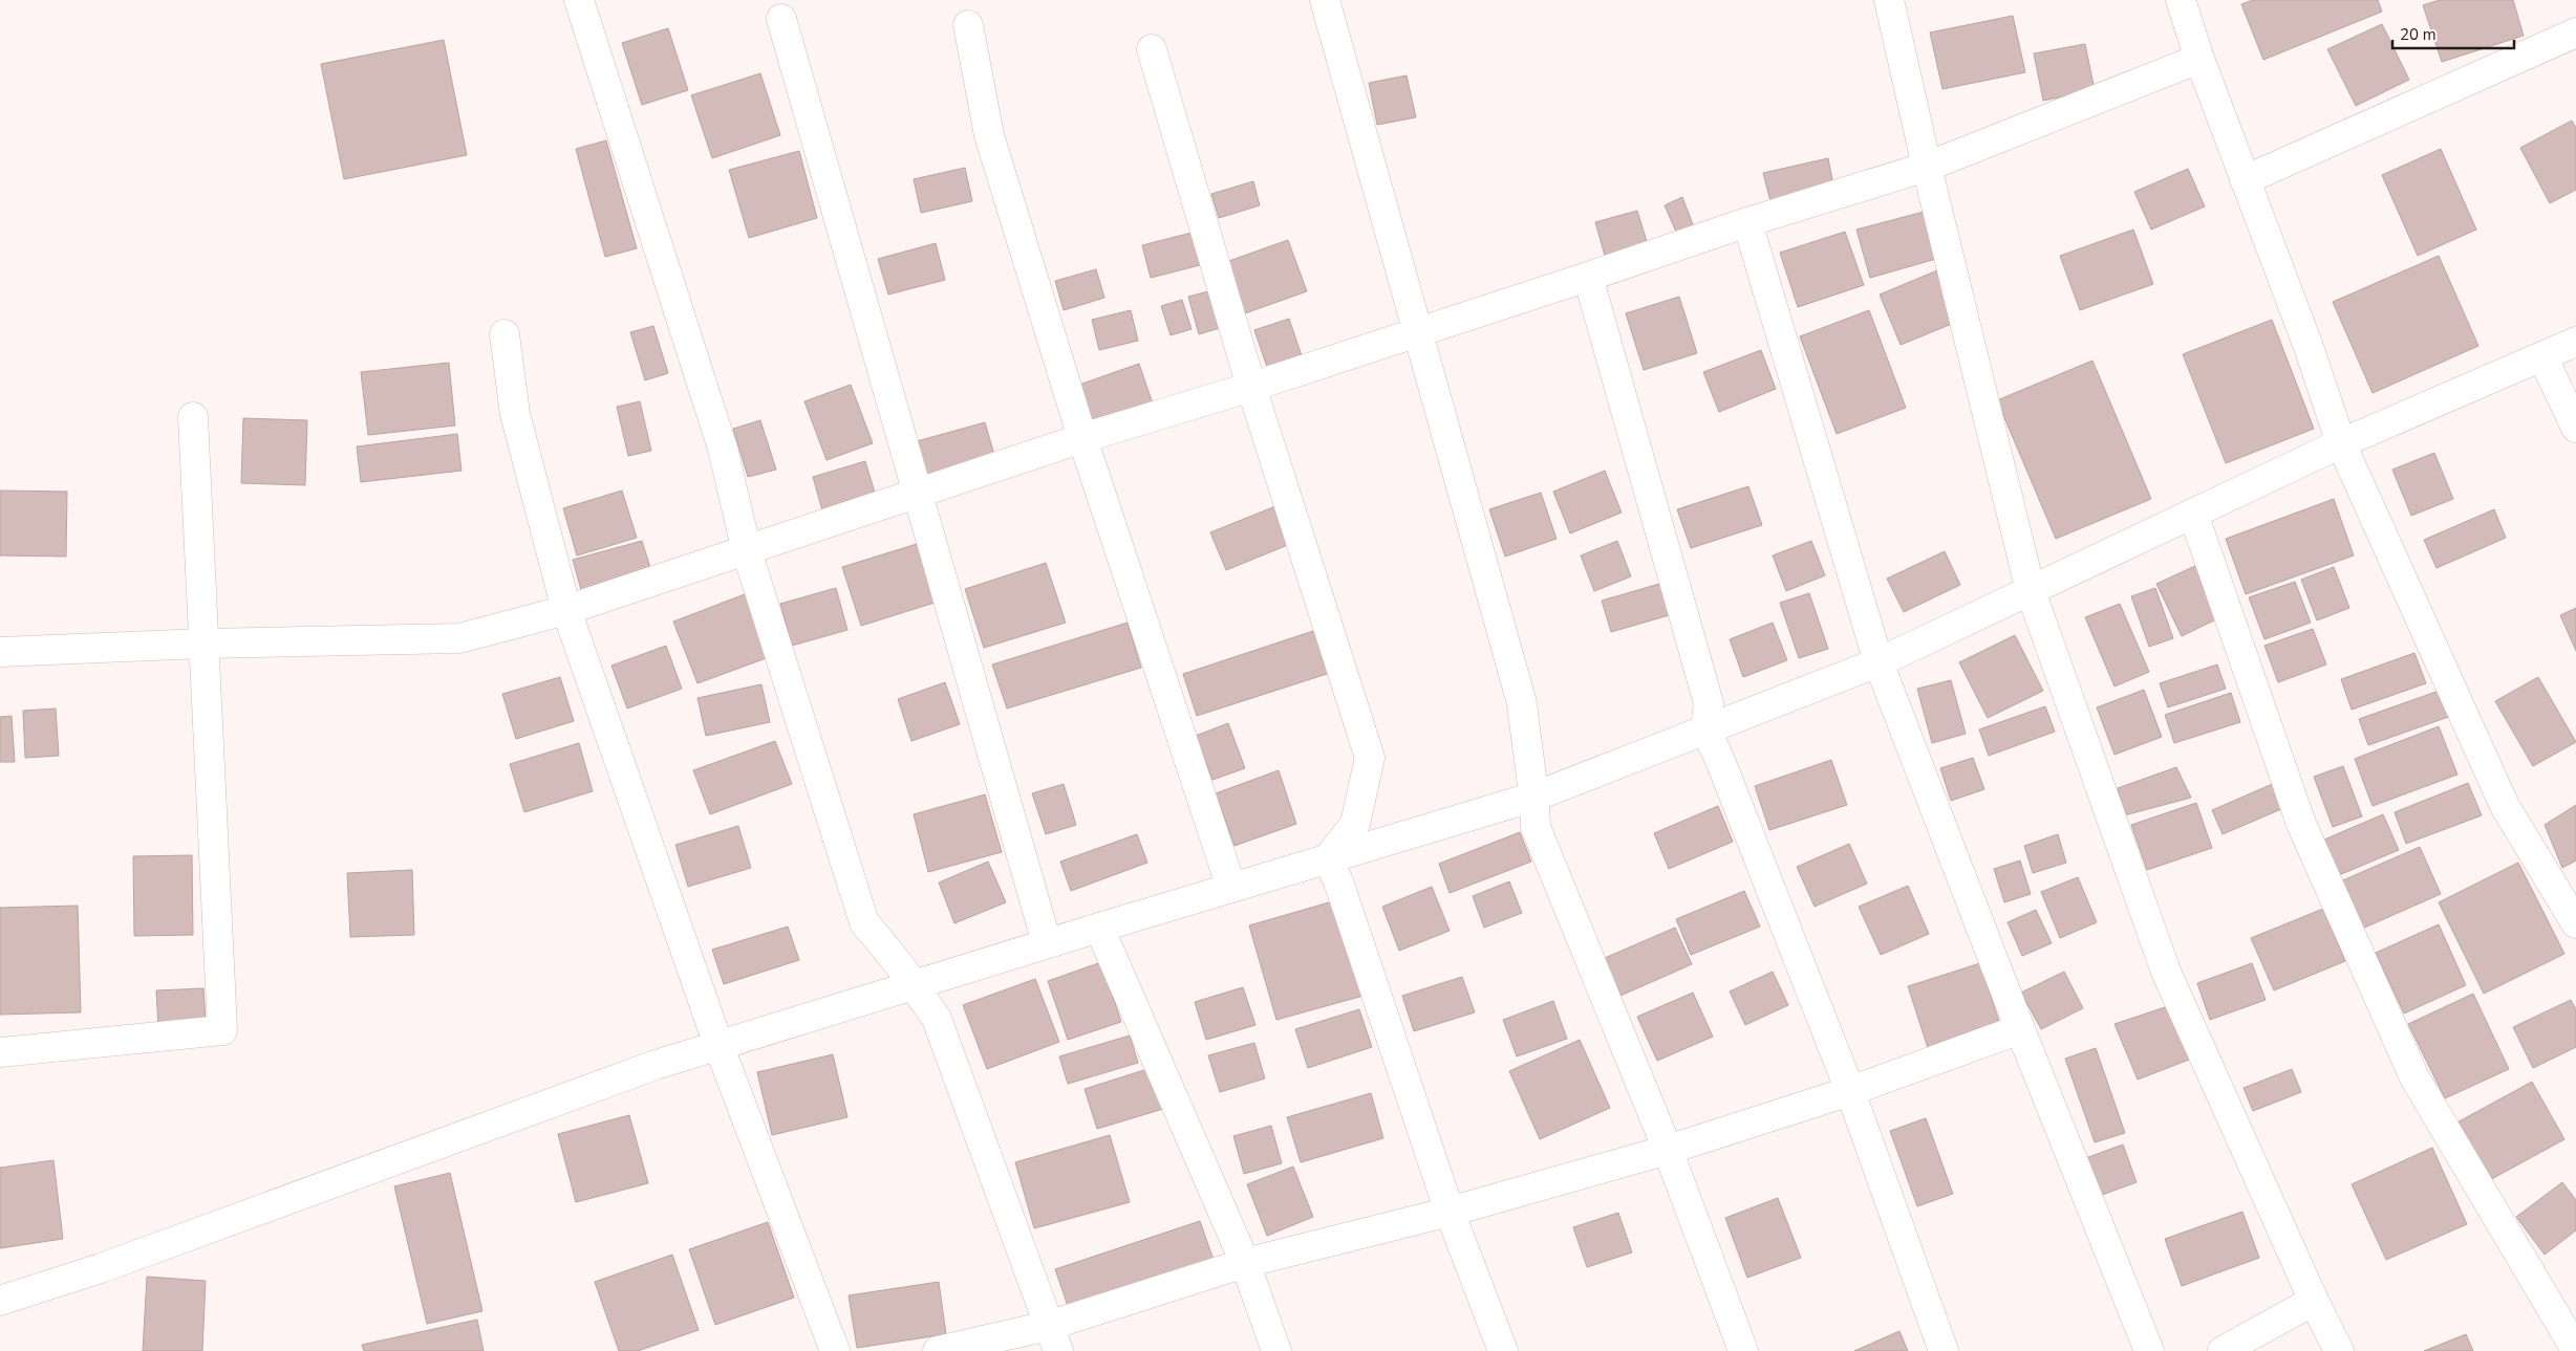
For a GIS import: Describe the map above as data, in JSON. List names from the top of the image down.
{
  "scale_bar": "20 m"
}
